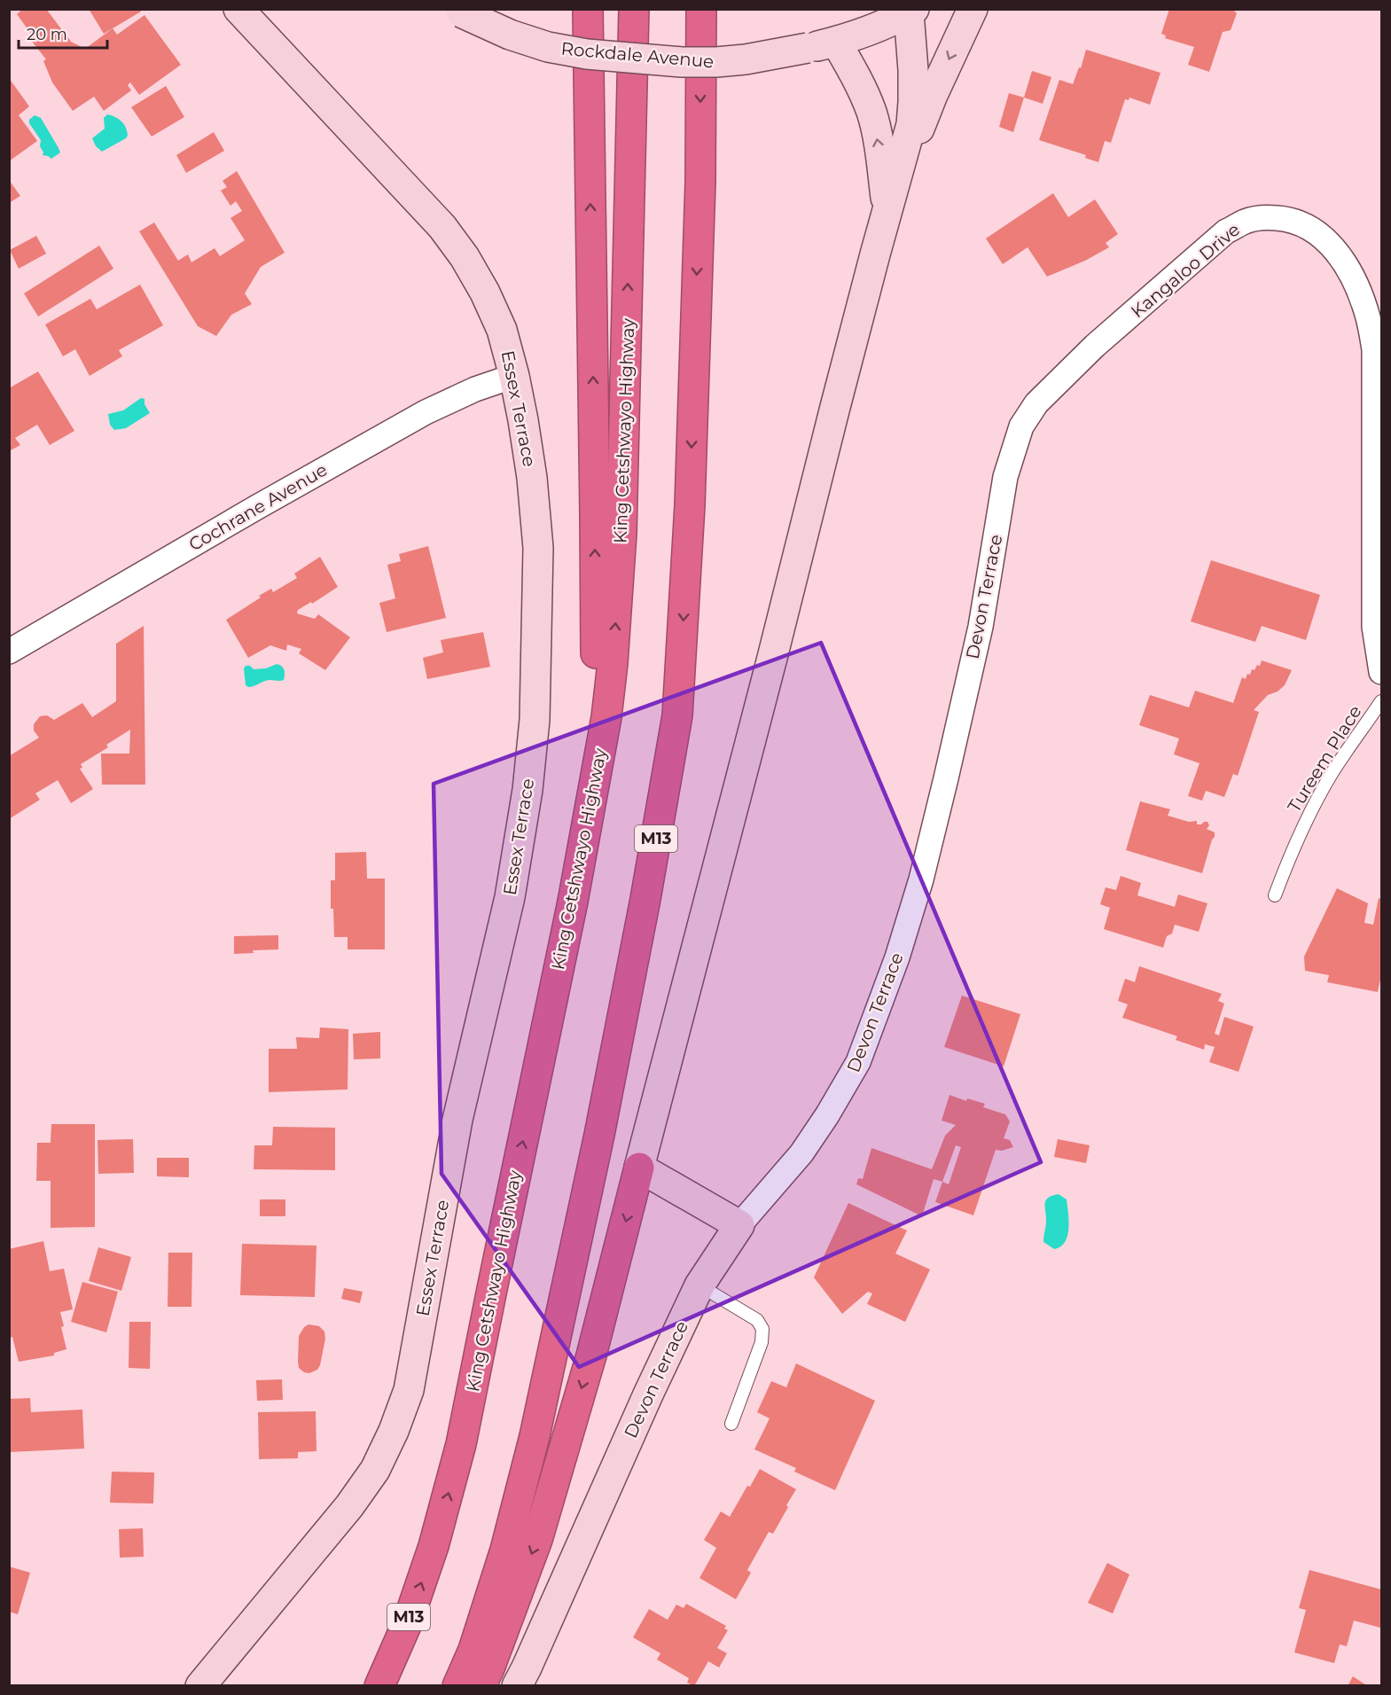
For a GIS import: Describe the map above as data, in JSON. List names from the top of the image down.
{
  "streets": {
    "highway": ["King Cetshwayo Highway", "M13"],
    "street": [
      "Rockdale Avenue",
      "Kangaloo Drive",
      "Essex Terrace",
      "Cochrane Avenue",
      "Devon Terrace"
    ],
    "lane": ["Tureem Place"]
  },
  "crossings": [
    ["Kangaloo Drive", "Devon Terrace"],
    ["Essex Terrace", "Cochrane Avenue"]
  ],
  "scale_bar": "20 m"
}
